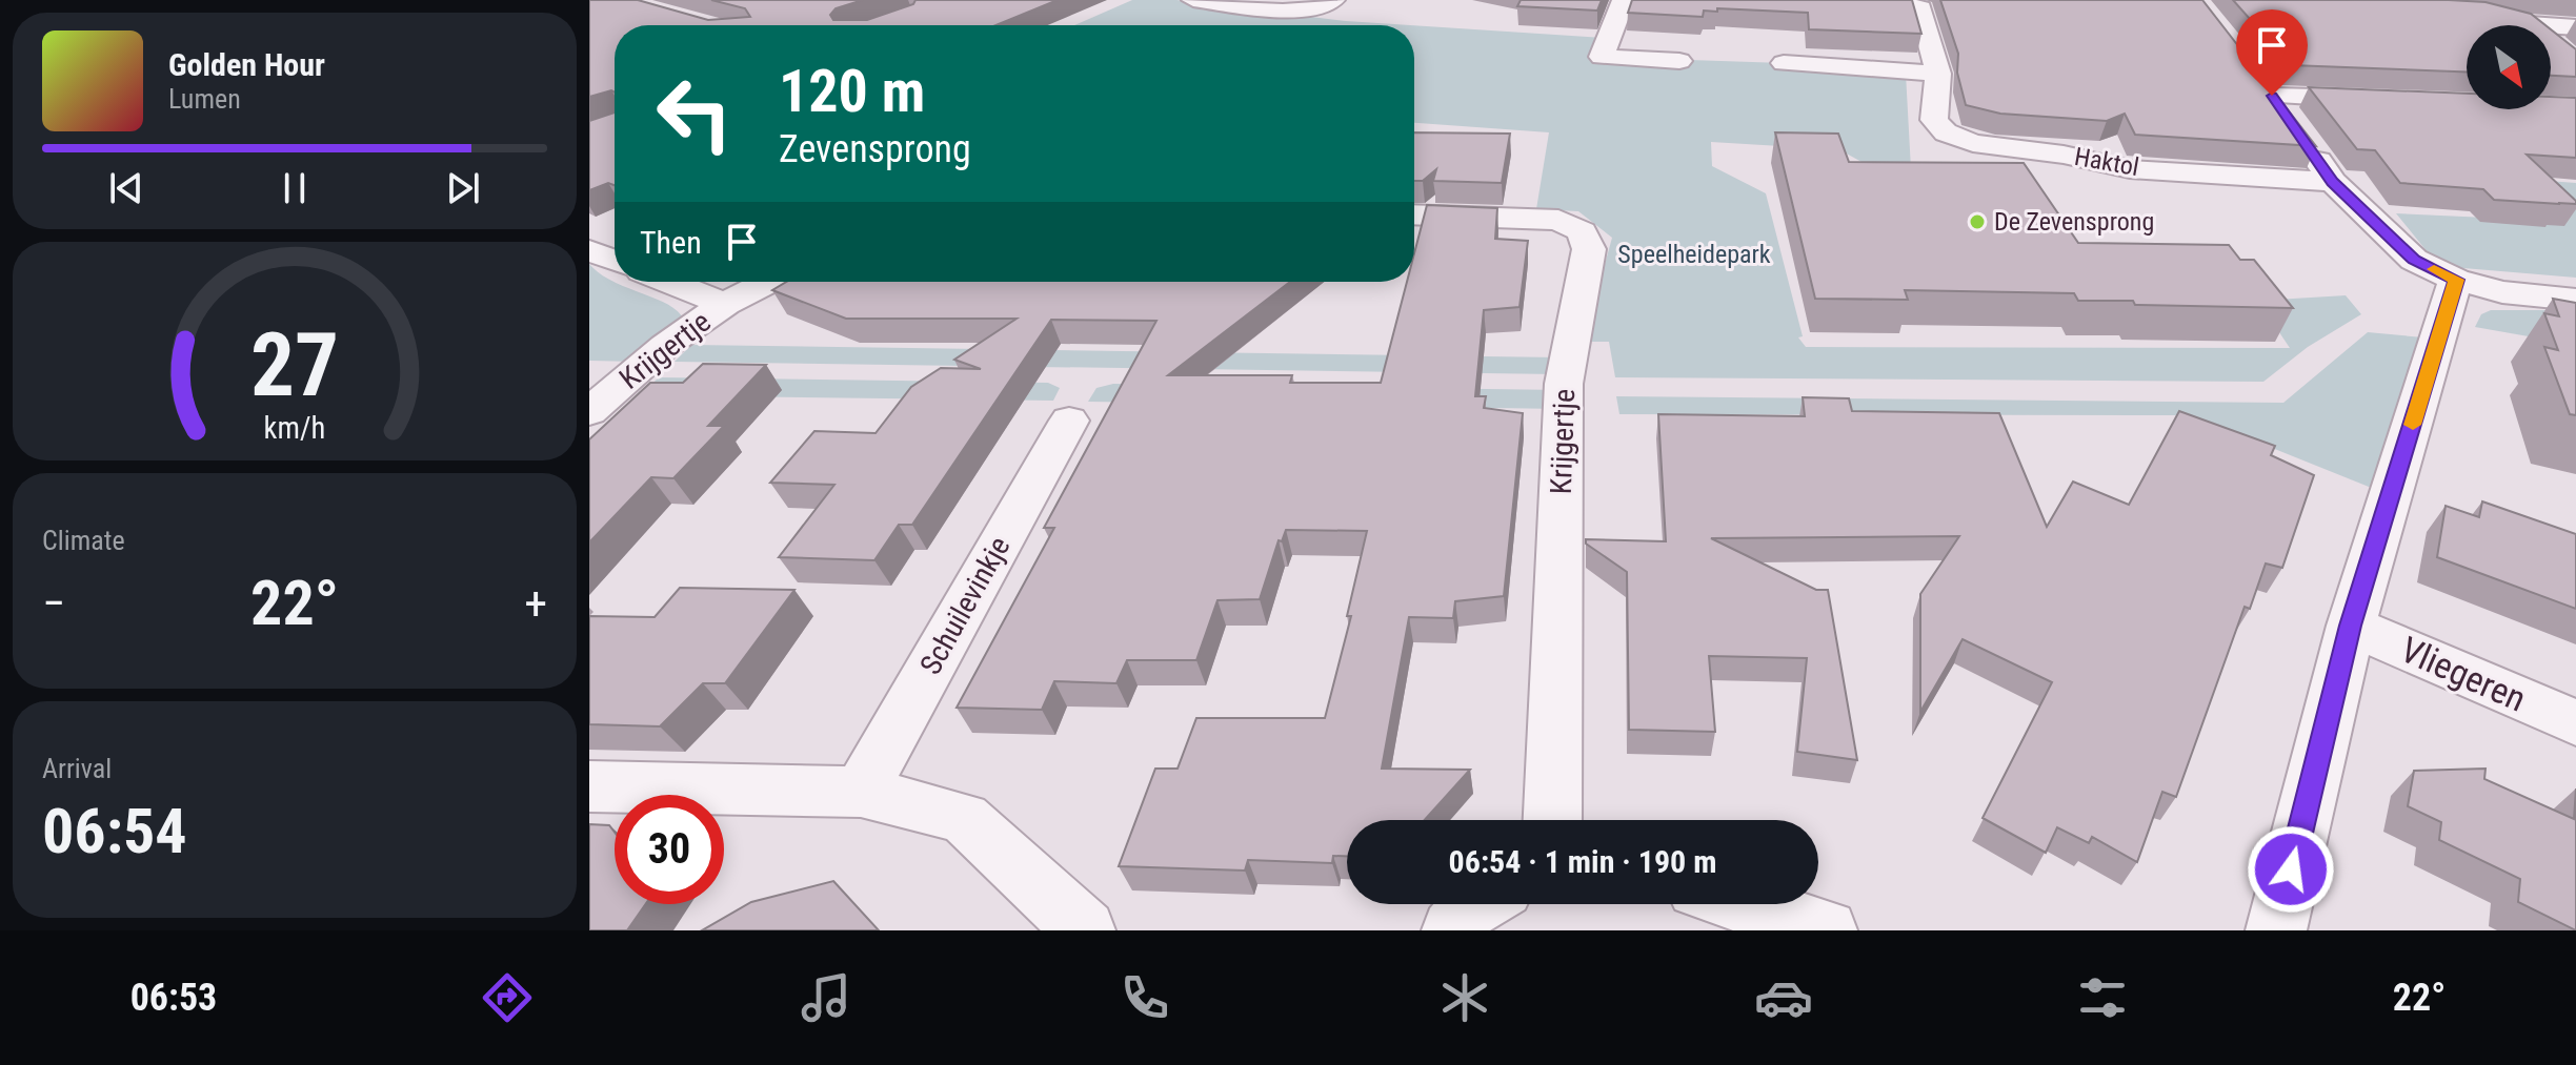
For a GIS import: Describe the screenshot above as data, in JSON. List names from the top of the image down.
{
  "streets": {
    "street": [
      "Haktol",
      "Krijgertje",
      "Schuilevinkje",
      "Vliegeren"
    ]
  },
  "parks": ["Speelheidepark"],
  "places": ["De Zevensprong"],
  "north": "bottom right",
  "page": {
    "turn": ["120 m", "Zevensprong"],
    "song": ["Golden Hour", "Lumen"],
    "then": "Then",
    "tile": [
      "Climate",
      ["Arrival", "06:54"]
    ],
    "heat": ["−", "22°", "+"],
    "limit": "30",
    "trip": "06:54 · 1 min · 190 m",
    "tabs": ["06:53", "22°"],
    "gauge": ["27", "km/h"]
  }
}
